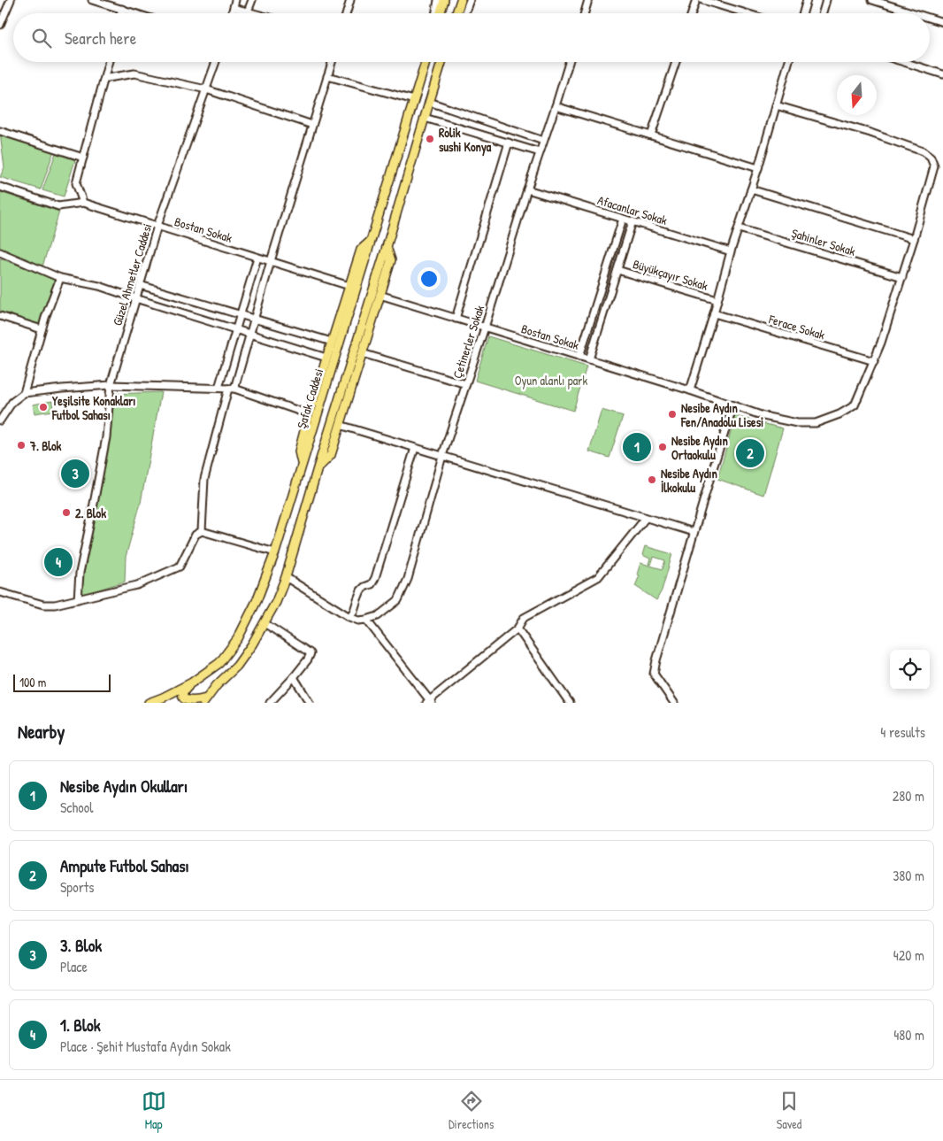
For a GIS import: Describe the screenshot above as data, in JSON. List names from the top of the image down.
{
  "streets": {
    "main road": ["Şafak Caddesi"],
    "street": [
      "Afacanlar Sokak",
      "Bostan Sokak",
      "Şahinler Sokak",
      "Güzel Ahmetler Caddesi",
      "Büyükçayır Sokak",
      "Ferace Sokak",
      "Çetinerler Sokak"
    ]
  },
  "crossings": [
    ["Afacanlar Sokak", "Çetinerler Sokak"],
    ["Bostan Sokak", "Şahinler Sokak"],
    ["Bostan Sokak", "Güzel Ahmetler Caddesi"],
    ["Bostan Sokak", "Ferace Sokak"],
    ["Bostan Sokak", "Çetinerler Sokak"]
  ],
  "parks": ["Oyun alanlı park"],
  "places": [
    "Rolik sushi Konya",
    "Yeşilsite Konakları Futbol Sahası",
    "Nesibe Aydın Fen/Anadolu Lisesi",
    "7. Blok",
    "Nesibe Aydın Ortaokulu",
    "Nesibe Aydın İlkokulu",
    "2. Blok"
  ],
  "scale_bar": "100 m",
  "north": "bottom",
  "page": {
    "search": "Search here",
    "pins": [
      "1",
      "2",
      "3",
      "4"
    ],
    "scale": "100 m",
    "heading": ["Nearby", "4 results"],
    "list": [
      {
        "mark": "1",
        "name": "Nesibe Aydın Okulları",
        "note": "School",
        "value": "280 m"
      },
      {
        "mark": "2",
        "name": "Ampute Futbol Sahası",
        "note": "Sports",
        "value": "380 m"
      },
      {
        "mark": "3",
        "name": "3. Blok",
        "note": "Place",
        "value": "420 m"
      },
      {
        "mark": "4",
        "name": "1. Blok",
        "note": "Place · Şehit Mustafa Aydın Sokak",
        "value": "480 m"
      }
    ],
    "nav": ["Map", "Directions", "Saved"]
  }
}
